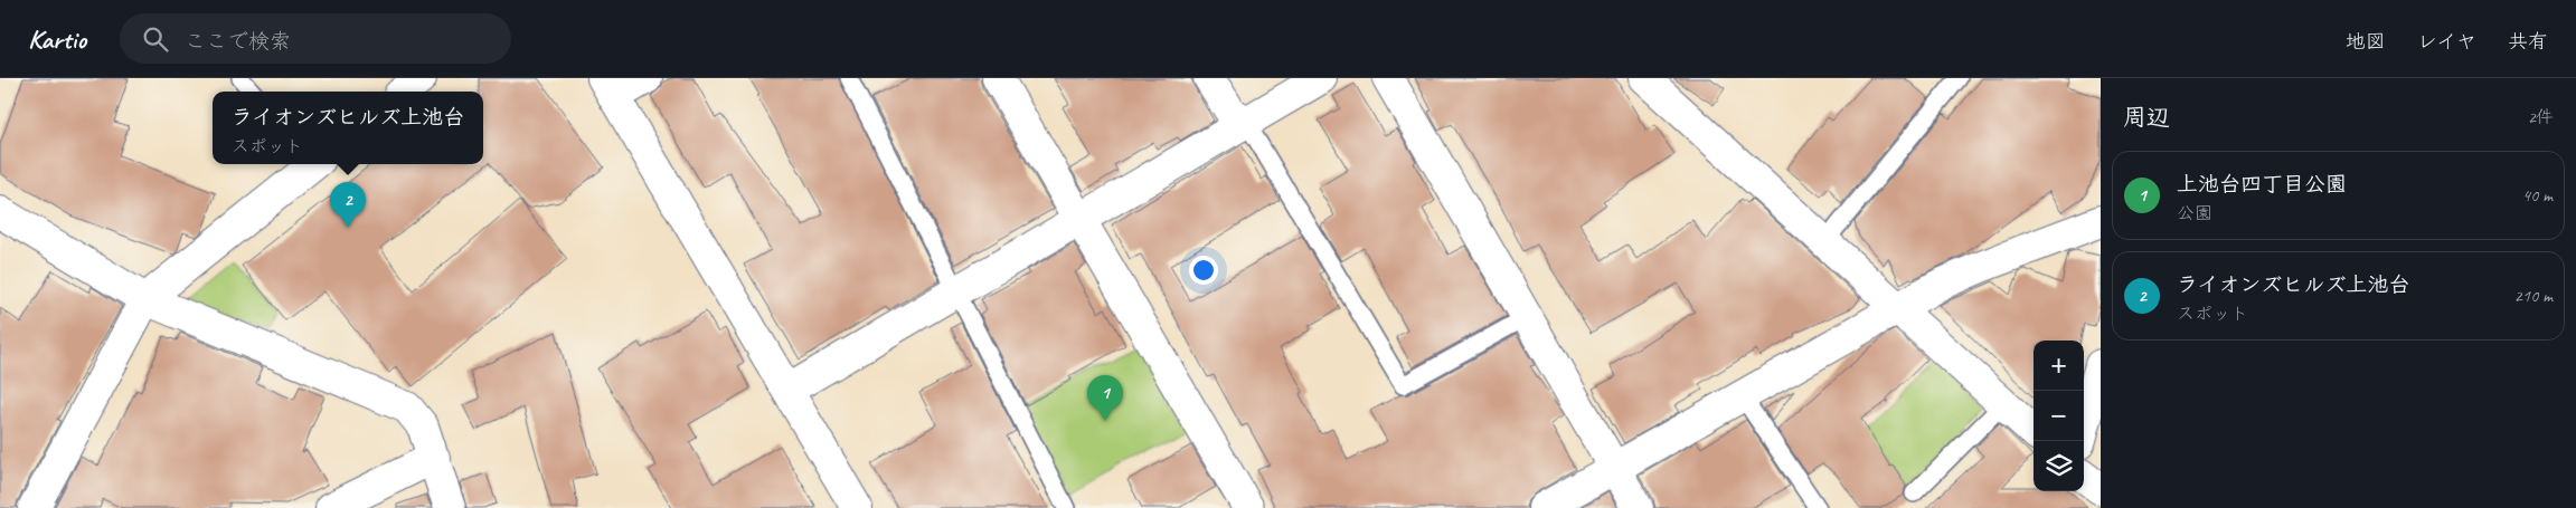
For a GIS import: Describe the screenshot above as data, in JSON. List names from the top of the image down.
{
  "page": {
    "header": "Kartio",
    "search": "ここで検索",
    "nav": ["地図", "レイヤ", "共有"],
    "heading": ["周辺", "2件"],
    "popup": ["ライオンズヒルズ上池台", "スポット"],
    "list": [
      {
        "mark": "1",
        "name": "上池台四丁目公園",
        "note": "公園",
        "value": "40 m"
      },
      {
        "mark": "2",
        "name": "ライオンズヒルズ上池台",
        "note": "スポット",
        "value": "210 m"
      }
    ],
    "pins": ["2", "1"],
    "map_buttons": ["+", "−"]
  }
}
